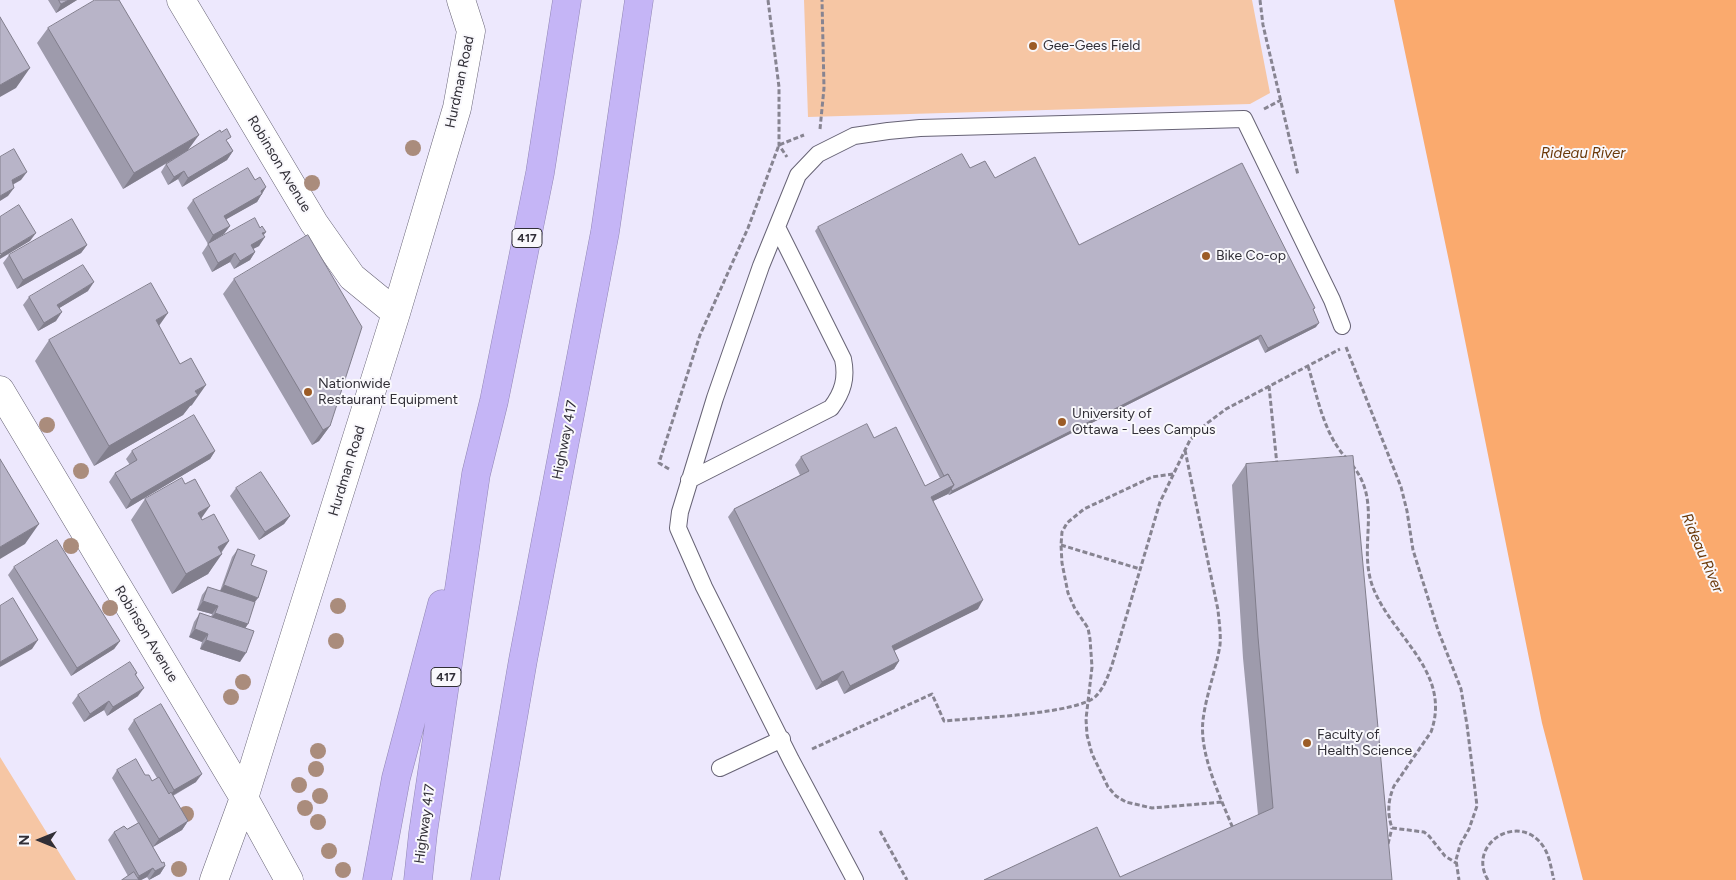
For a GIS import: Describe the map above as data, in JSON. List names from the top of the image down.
{
  "streets": {
    "highway": ["417", "Highway 417"],
    "street": ["Hurdman Road", "Robinson Avenue"]
  },
  "crossings": [
    ["Hurdman Road", "Robinson Avenue"]
  ],
  "water": ["Rideau River"],
  "places": [
    "Gee-Gees Field",
    "Bike Co-op",
    "Nationwide Restaurant Equipment",
    "University of Ottawa - Lees Campus",
    "Faculty of Health Science"
  ],
  "north": "left"
}
